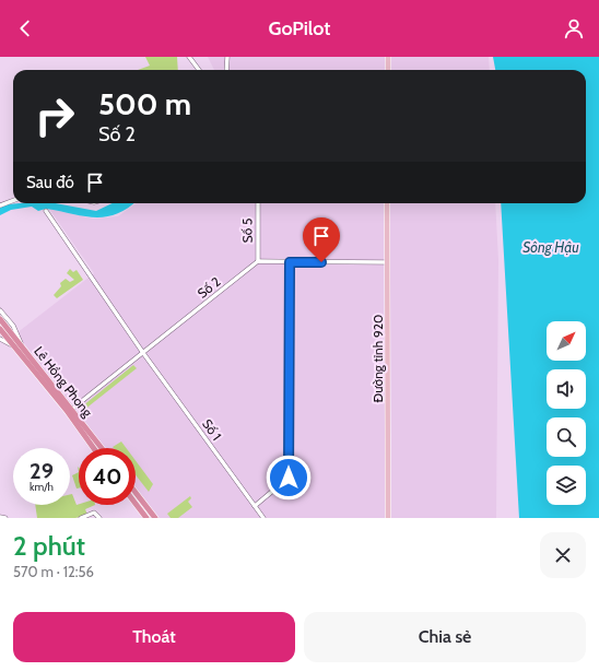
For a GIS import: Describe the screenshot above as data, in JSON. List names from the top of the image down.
{
  "streets": {
    "highway": ["Lê Hồng Phong"],
    "main road": ["Đường tỉnh 920"],
    "street": ["Số 5", "Số 2", "Số 1"]
  },
  "crossings": [
    ["Số 5", "Số 2"],
    ["Số 2", "Lê Hồng Phong"],
    ["Số 2", "Số 1"]
  ],
  "water": ["Sông Hậu"],
  "north": "top right",
  "page": {
    "header": "GoPilot",
    "turn": ["500 m", "Số 2"],
    "then": "Sau đó",
    "speed": "29 km/h",
    "limit": "40",
    "heading": ["2 phút", "570 m · 12:56"],
    "buttons": ["Thoát", "Chia sẻ"]
  }
}
